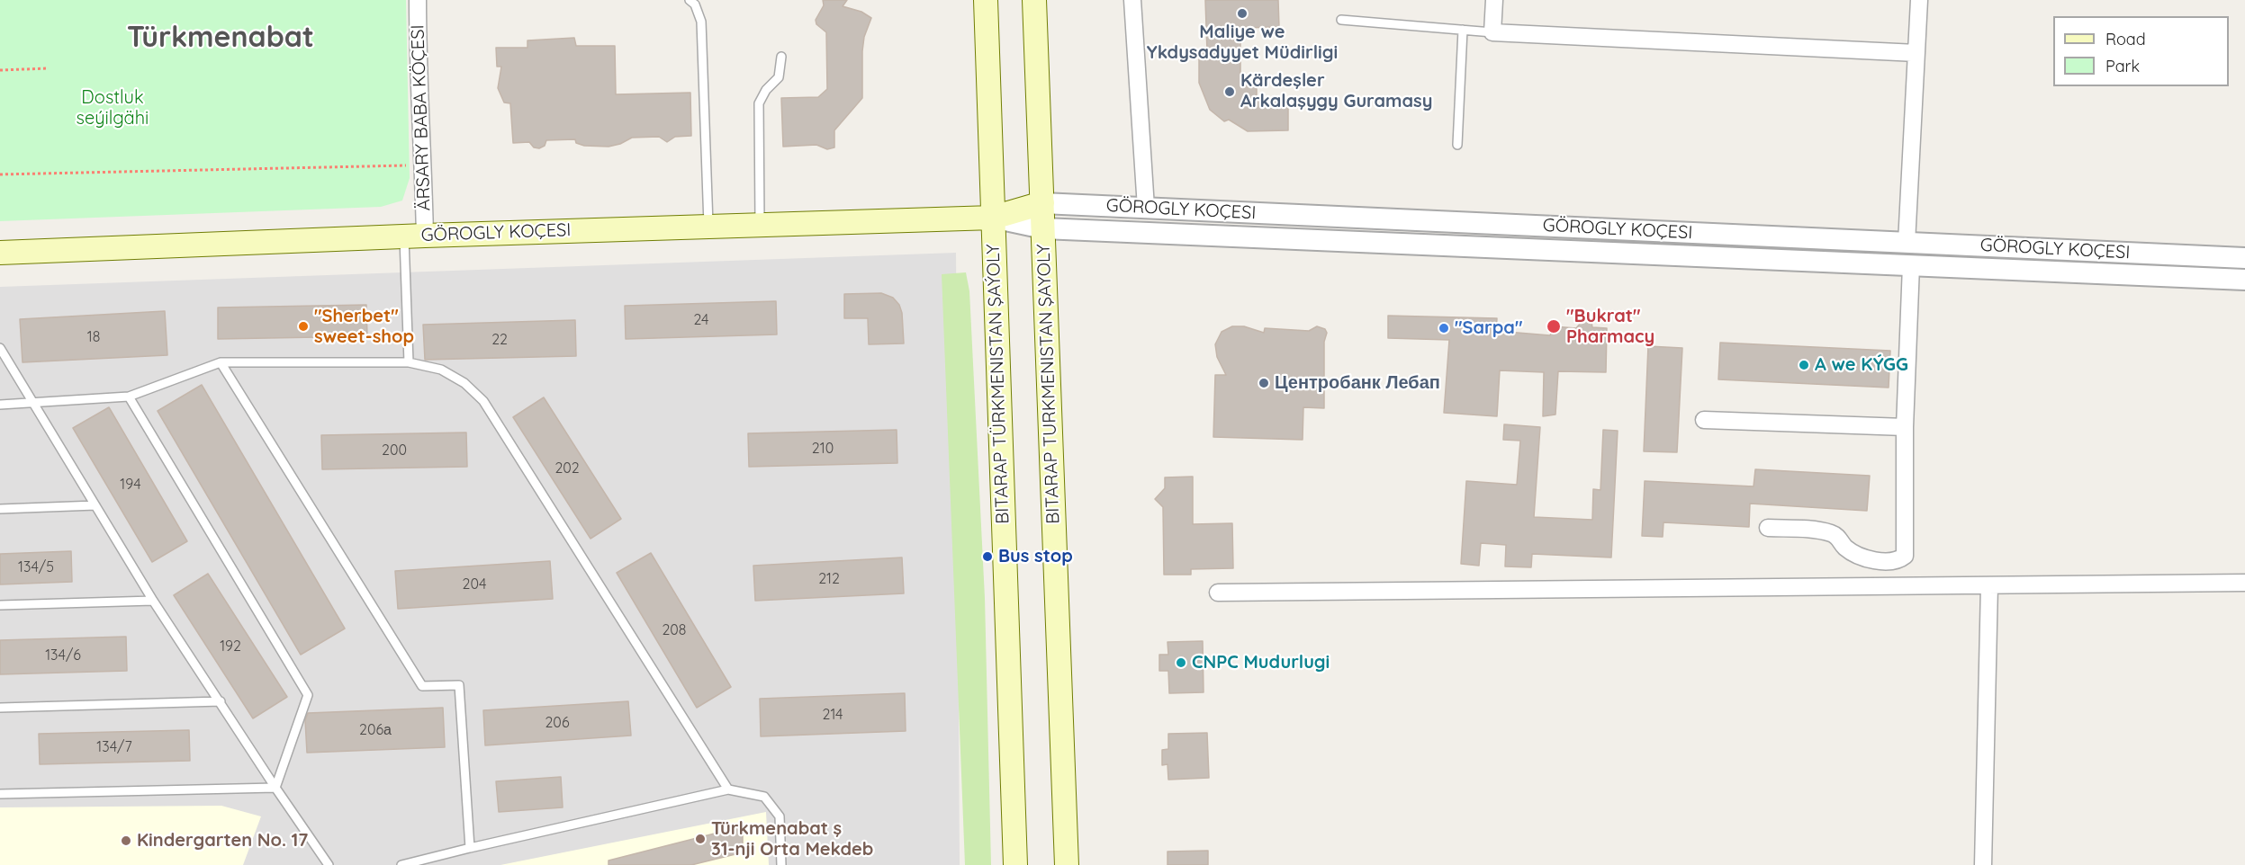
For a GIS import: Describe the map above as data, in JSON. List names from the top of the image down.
{
  "streets": {
    "main road": ["GÖROGLY KOÇESI", "BITARAP TÜRKMENISTAN ŞAÝOLY", "BITARAP TURKMENISTAN ŞAYOLY"],
    "street": ["ÄRSARY BABA KÖÇESI"]
  },
  "crossings": [
    ["ÄRSARY BABA KÖÇESI", "GÖROGLY KOÇESI"],
    ["GÖROGLY KOÇESI", "BITARAP TÜRKMENISTAN ŞAÝOLY"],
    ["GÖROGLY KOÇESI", "BITARAP TURKMENISTAN ŞAYOLY"]
  ],
  "districts": ["Türkmenabat"],
  "parks": ["Dostluk seýilgähi"],
  "places": [
    "Maliye we Ykdysadyyet Müdirligi",
    "Kärdeşler Arkalaşygy Guramasy",
    "\"Sherbet\" sweet-shop",
    "\"Bukrat\" Pharmacy",
    "\"Sarpa\"",
    "A we KÝGG",
    "Центробанк Лебап",
    "Bus stop",
    "CNPC Mudurlugi",
    "Türkmenabat ş 31-nji Orta Mekdeb",
    "Kindergarten No. 17"
  ],
  "house_numbers": [
    "24",
    "18",
    "22",
    "210",
    "200",
    "202",
    "194",
    "134/5",
    "212",
    "204",
    "208",
    "192",
    "134/6",
    "214",
    "206",
    "206а",
    "134/7"
  ],
  "legend": ["Road", "Park"]
}
